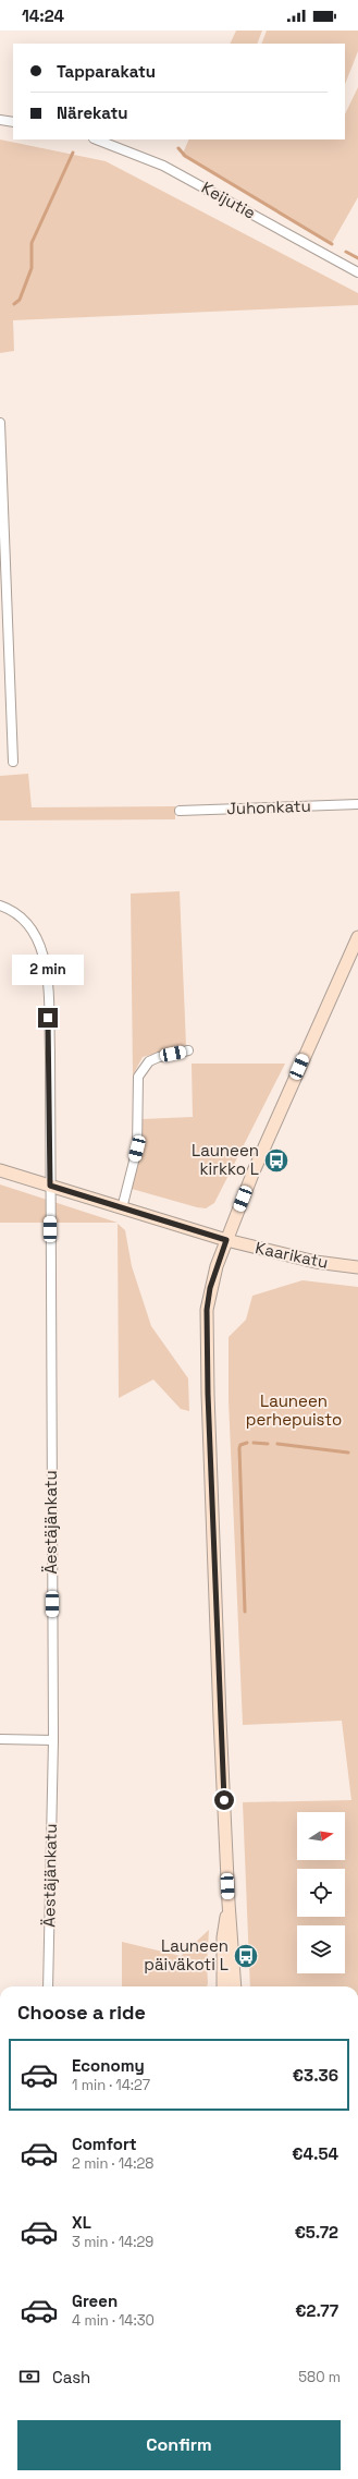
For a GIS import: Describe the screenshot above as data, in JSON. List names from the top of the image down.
{
  "streets": {
    "main road": ["Kaarikatu"],
    "street": ["Keijutie", "Juhonkatu", "Äestäjänkatu"]
  },
  "crossings": [
    ["Kaarikatu", "Äestäjänkatu"]
  ],
  "parks": ["Launeen perhepuisto"],
  "places": {
    "bus stop": ["Launeen kirkko L", "Launeen päiväkoti L"]
  },
  "north": "right",
  "page": {
    "status": "14:24",
    "banner": ["Tapparakatu", "Närekatu"],
    "bubble": "2 min",
    "heading": "Choose a ride",
    "list": [
      {
        "name": "Economy",
        "note": "1 min · 14:27",
        "value": "€3.36"
      },
      {
        "name": "Comfort",
        "note": "2 min · 14:28",
        "value": "€4.54"
      },
      {
        "name": "XL",
        "note": "3 min · 14:29",
        "value": "€5.72"
      },
      {
        "name": "Green",
        "note": "4 min · 14:30",
        "value": "€2.77"
      }
    ],
    "pay": ["Cash", "580 m"],
    "buttons": "Confirm"
  }
}
